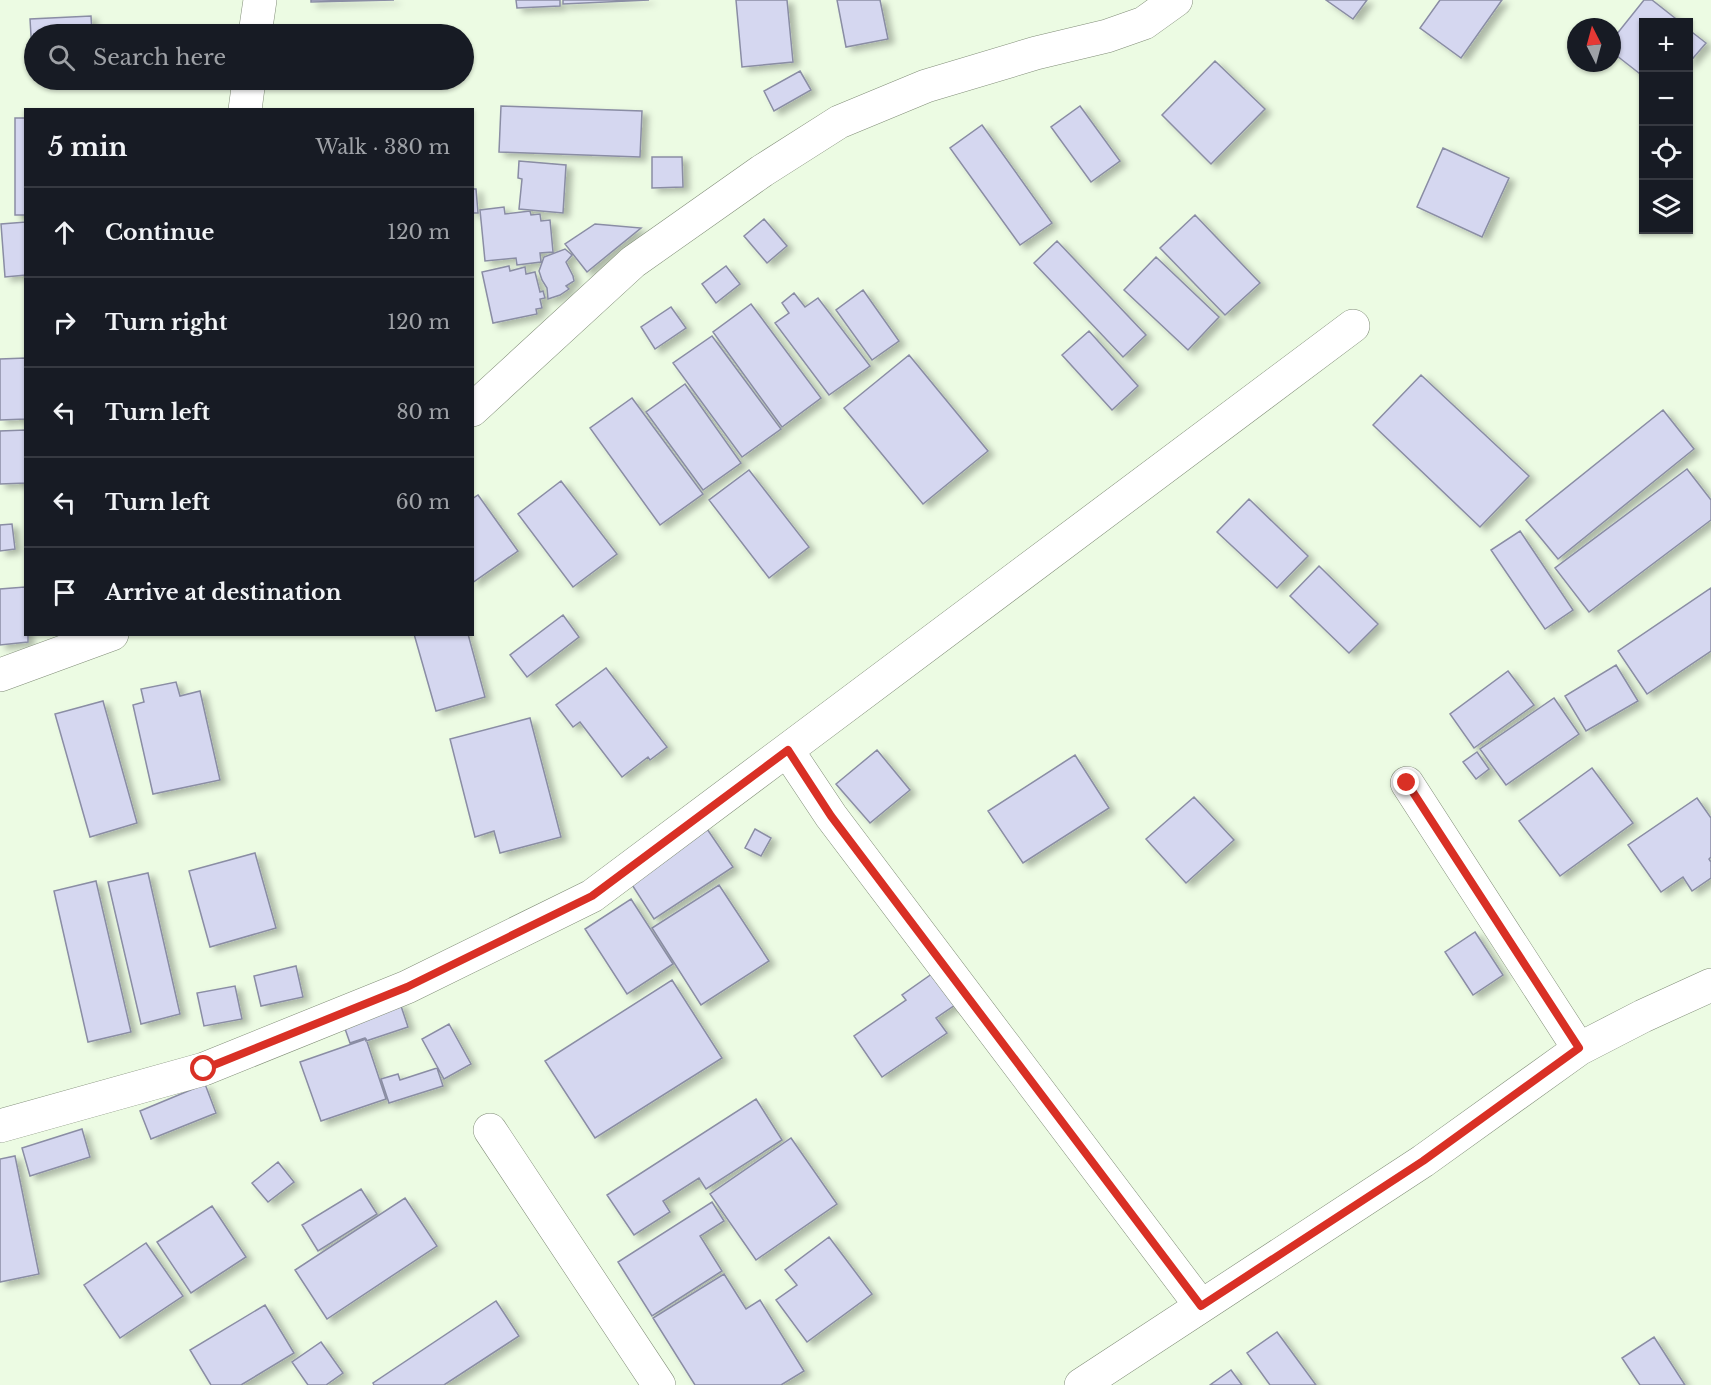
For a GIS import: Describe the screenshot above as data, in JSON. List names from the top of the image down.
{
  "north": "top",
  "page": {
    "map_buttons": ["+", "−"],
    "search": "Search here",
    "heading": ["5 min", "Walk · 380 m"],
    "list": [
      ["Continue", "120 m"],
      ["Turn right", "120 m"],
      ["Turn left", "80 m"],
      ["Turn left", "60 m"],
      "Arrive at destination"
    ]
  }
}
